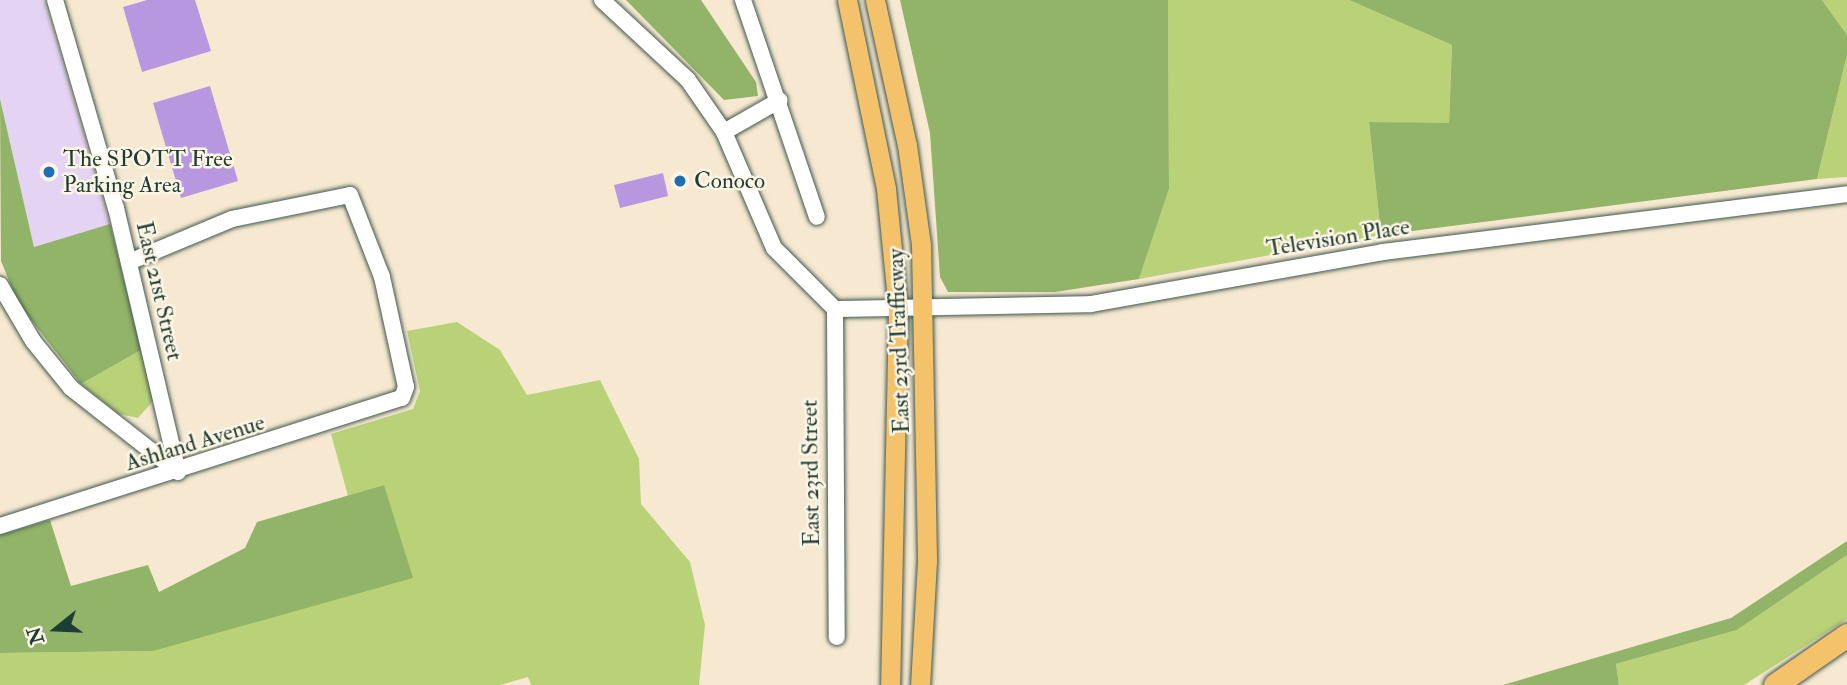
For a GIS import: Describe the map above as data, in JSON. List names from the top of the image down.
{
  "streets": {
    "main road": ["East 23rd Trafficway"],
    "street": [
      "Television Place",
      "East 21st Street",
      "Ashland Avenue",
      "East 23rd Street"
    ]
  },
  "crossings": [
    ["Television Place", "East 23rd Trafficway"],
    ["Television Place", "East 23rd Street"],
    ["East 21st Street", "Ashland Avenue"]
  ],
  "places": ["The SPOTT Free Parking Area", "Conoco"],
  "north": "left"
}
